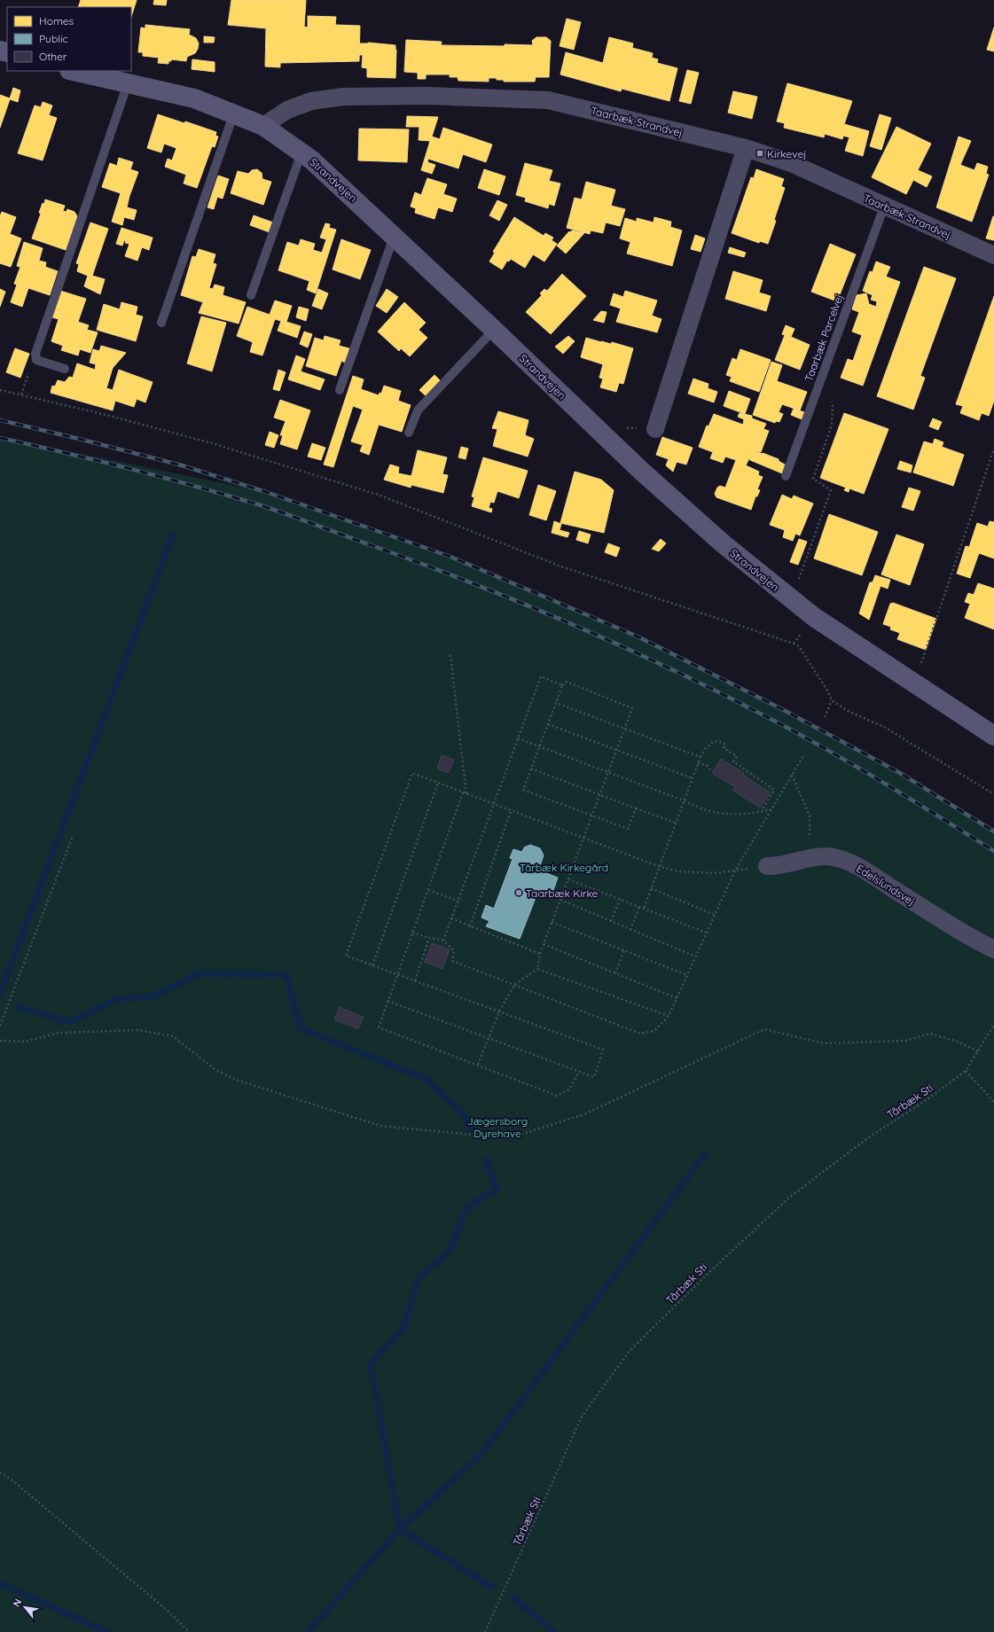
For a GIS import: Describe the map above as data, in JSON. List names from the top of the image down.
{
  "streets": {
    "main road": ["Strandvejen"],
    "street": ["Taarbæk Strandvej", "Edelslundsvej"],
    "lane": ["Taarbæk Parcelvej"],
    "path": ["Tårbæk Sti"]
  },
  "crossings": [
    ["Taarbæk Strandvej", "Strandvejen"],
    ["Taarbæk Strandvej", "Taarbæk Parcelvej"]
  ],
  "parks": ["Tårbæk Kirkegård", "Jægersborg Dyrehave"],
  "places": {
    "transit": ["Kirkevej"],
    "other": ["Taarbæk Kirke"]
  },
  "legend": ["Homes", "Public", "Other"],
  "north": "top left"
}
